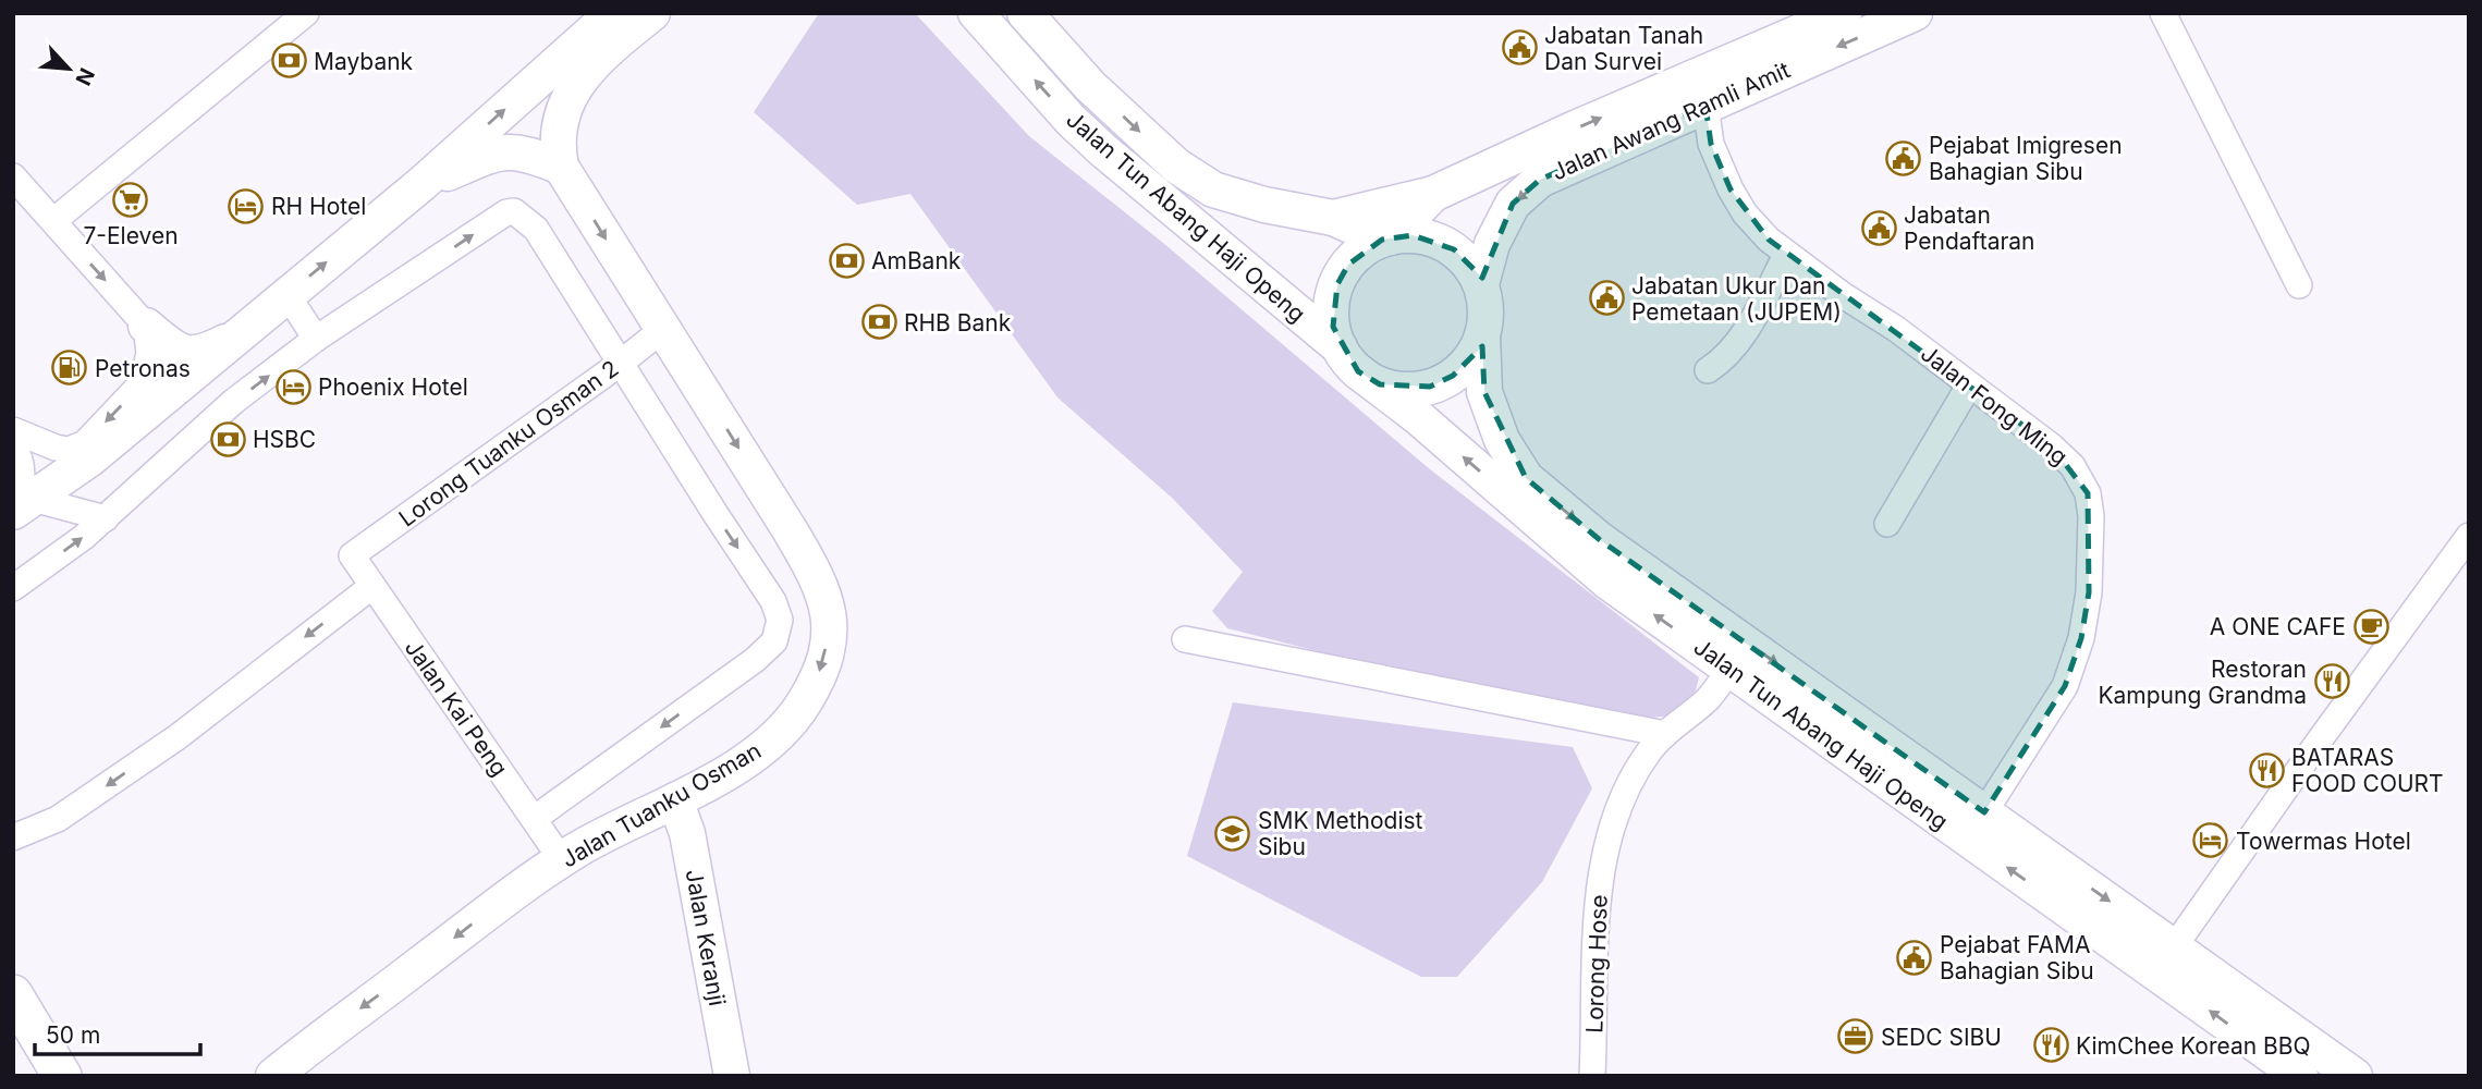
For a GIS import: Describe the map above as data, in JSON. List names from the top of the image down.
{
  "streets": {
    "main road": [
      "Jalan Awang Ramli Amit",
      "Jalan Tun Abang Haji Openg",
      "Jalan Tuanku Osman",
      "Jalan Keranji"
    ],
    "street": [
      "Jalan Fong Ming",
      "Lorong Tuanku Osman 2",
      "Jalan Kai Peng",
      "Lorong Hose"
    ]
  },
  "crossings": [
    ["Jalan Awang Ramli Amit", "Jalan Tun Abang Haji Openg"],
    ["Jalan Awang Ramli Amit", "Jalan Fong Ming"],
    ["Jalan Tun Abang Haji Openg", "Jalan Fong Ming"],
    ["Jalan Tun Abang Haji Openg", "Lorong Hose"],
    ["Lorong Tuanku Osman 2", "Jalan Kai Peng"],
    ["Lorong Tuanku Osman 2", "Jalan Tuanku Osman"],
    ["Jalan Kai Peng", "Jalan Tuanku Osman"],
    ["Jalan Tuanku Osman", "Jalan Keranji"]
  ],
  "places": {
    "public building": [
      "Jabatan Tanah Dan Survei",
      "Pejabat Imigresen Bahagian Sibu",
      "Jabatan Pendaftaran",
      "Jabatan Ukur Dan Pemetaan (JUPEM)",
      "Pejabat FAMA Bahagian Sibu"
    ],
    "bank": [
      "Maybank",
      "AmBank",
      "RHB Bank",
      "HSBC"
    ],
    "supermarket": ["7-Eleven"],
    "hotel": ["RH Hotel", "Phoenix Hotel", "Towermas Hotel"],
    "fuel station": ["Petronas"],
    "cafe": ["A ONE CAFE"],
    "restaurant": ["Restoran Kampung Grandma", "BATARAS FOOD COURT", "KimChee Korean BBQ"],
    "school or university": ["SMK Methodist Sibu"],
    "office": ["SEDC SIBU"]
  },
  "scale_bar": "50 m",
  "north": "bottom right"
}
